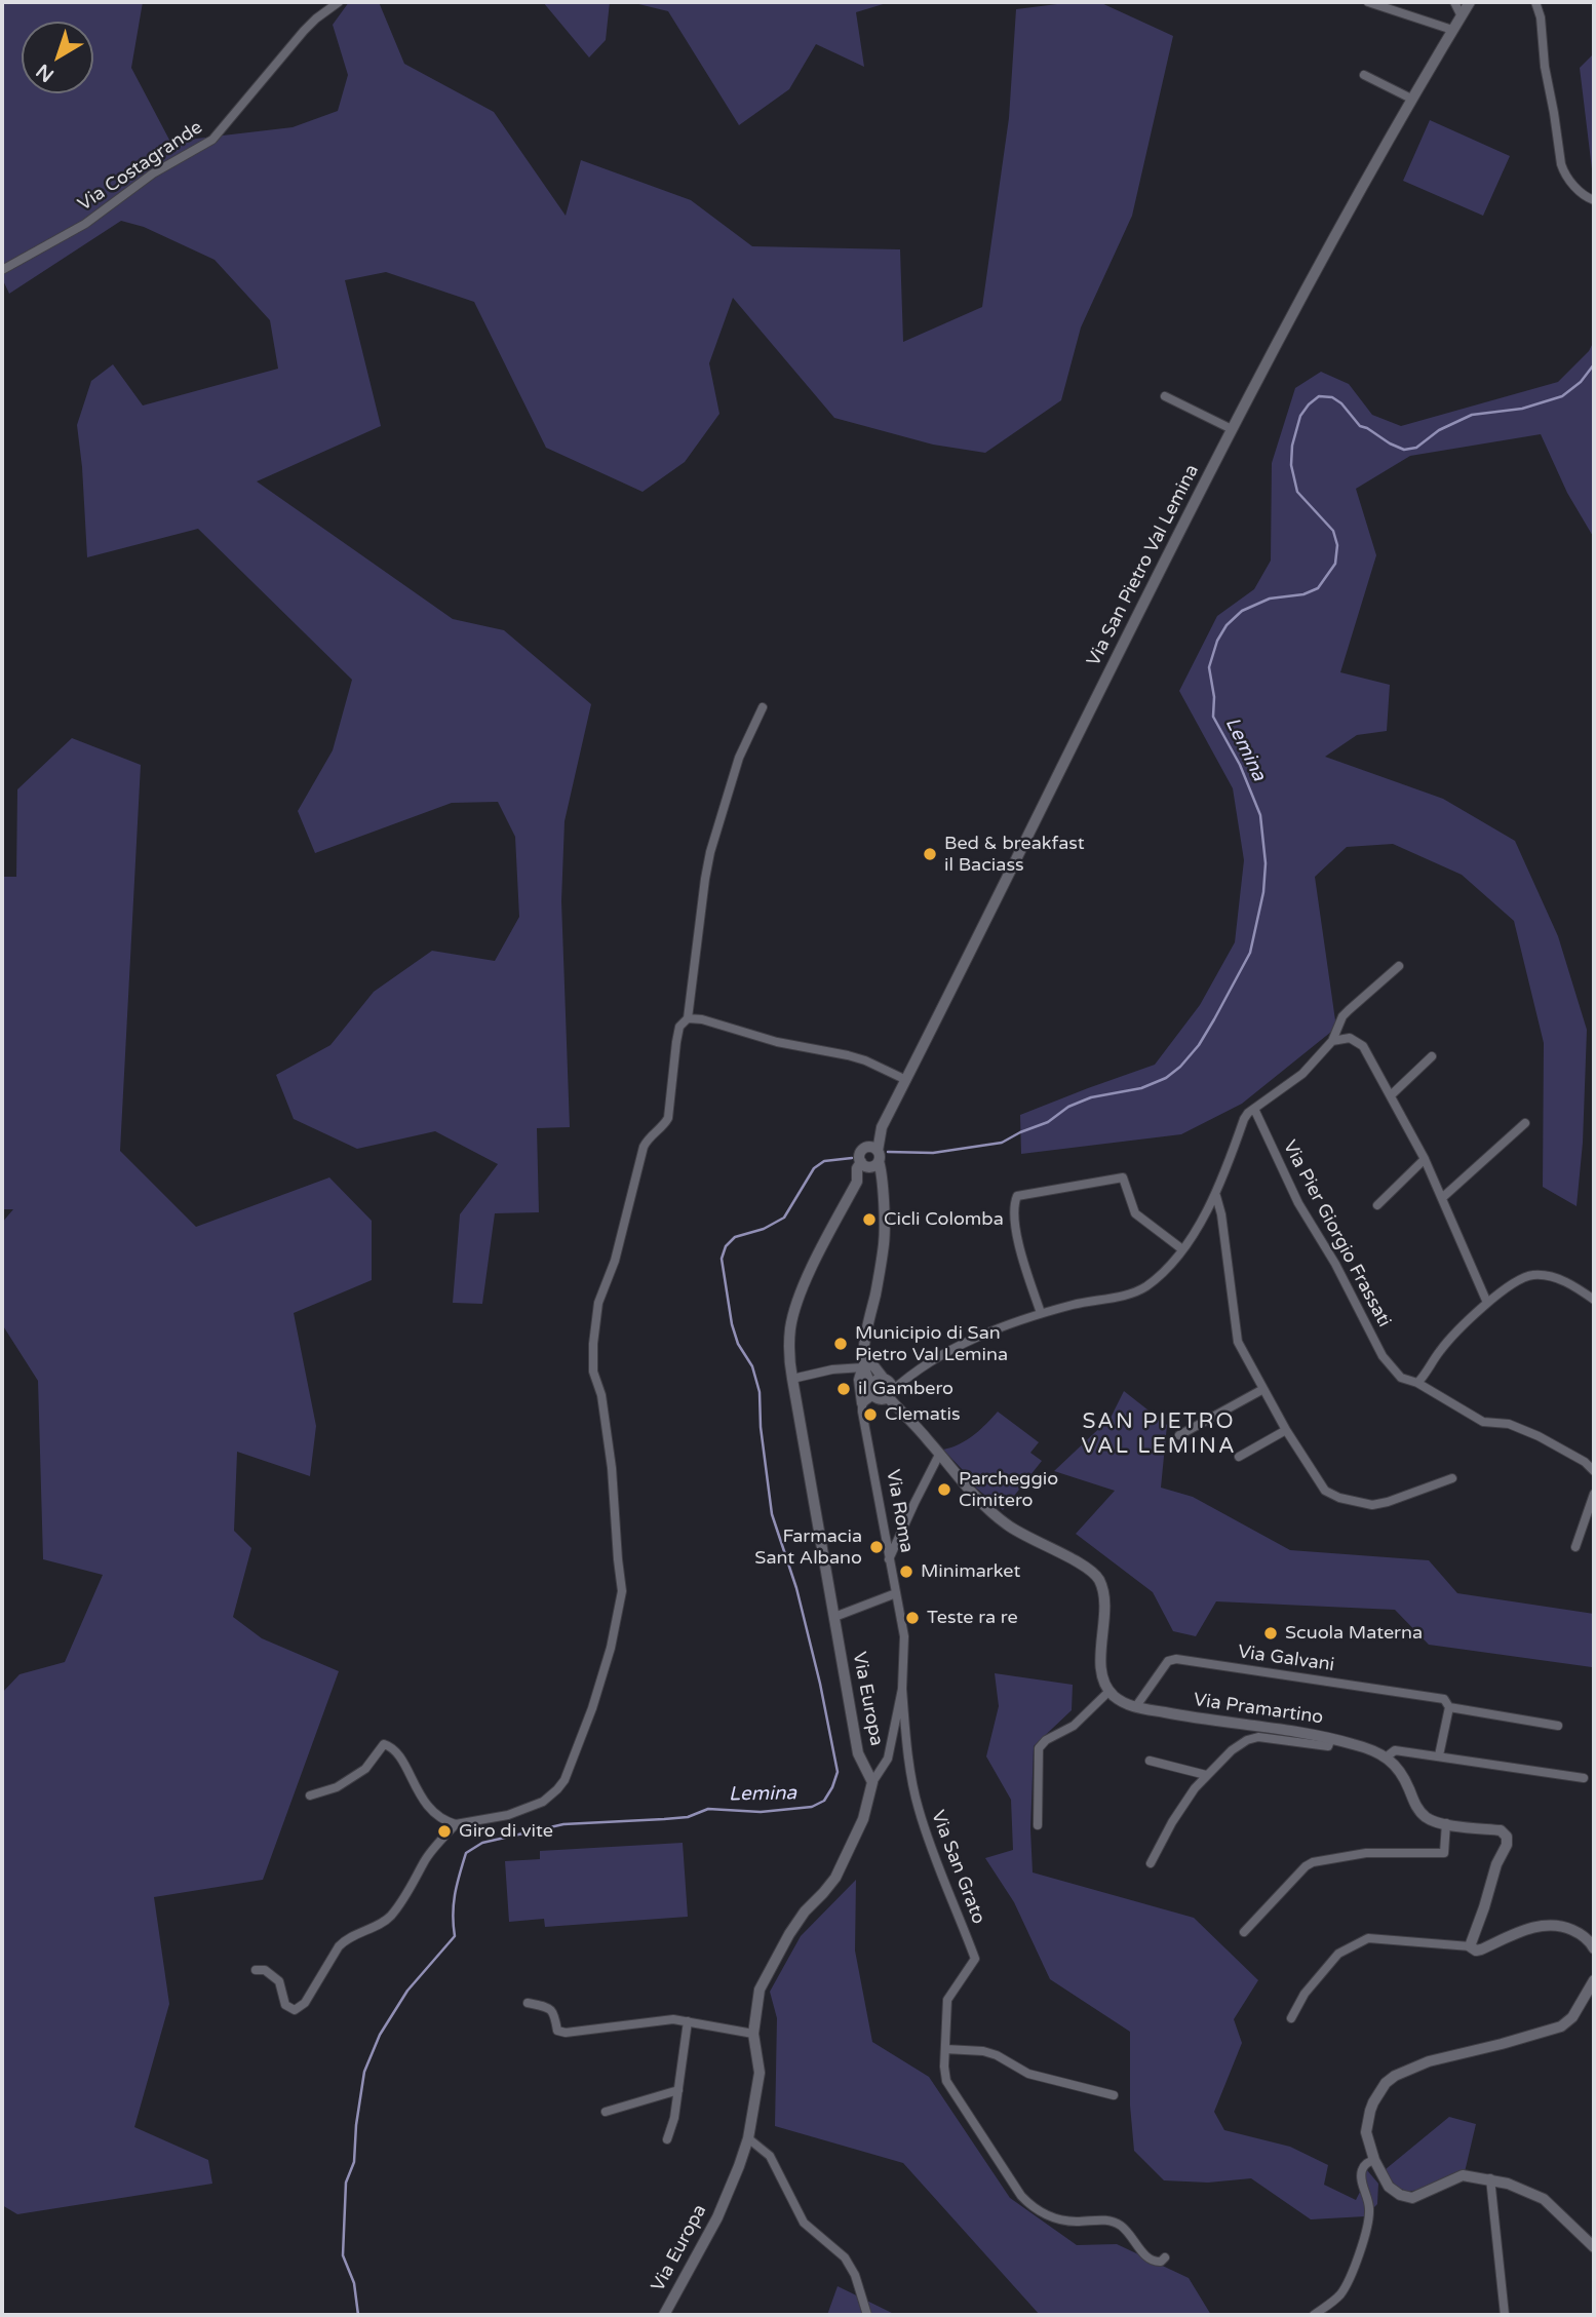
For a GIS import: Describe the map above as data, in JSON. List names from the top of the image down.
{
  "streets": {
    "street": [
      "Via Costagrande",
      "Via San Pietro Val Lemina",
      "Via Pier Giorgio Frassati",
      "Via Roma",
      "Via Galvani",
      "Via Europa",
      "Via Pramartino",
      "Via San Grato"
    ]
  },
  "crossings": [
    ["Via San Pietro Val Lemina", "Via Europa"],
    ["Via Roma", "Via Europa"],
    ["Via Roma", "Via San Grato"],
    ["Via Galvani", "Via Pramartino"]
  ],
  "districts": ["SAN PIETRO VAL LEMINA"],
  "water": ["Lemina"],
  "places": [
    "Bed & breakfast il Baciass",
    "Cicli Colomba",
    "Municipio di San Pietro Val Lemina",
    "il Gambero",
    "Clematis",
    "Parcheggio Cimitero",
    "Farmacia Sant Albano",
    "Minimarket",
    "Teste ra re",
    "Scuola Materna",
    "Giro di vite"
  ],
  "north": "bottom left"
}
